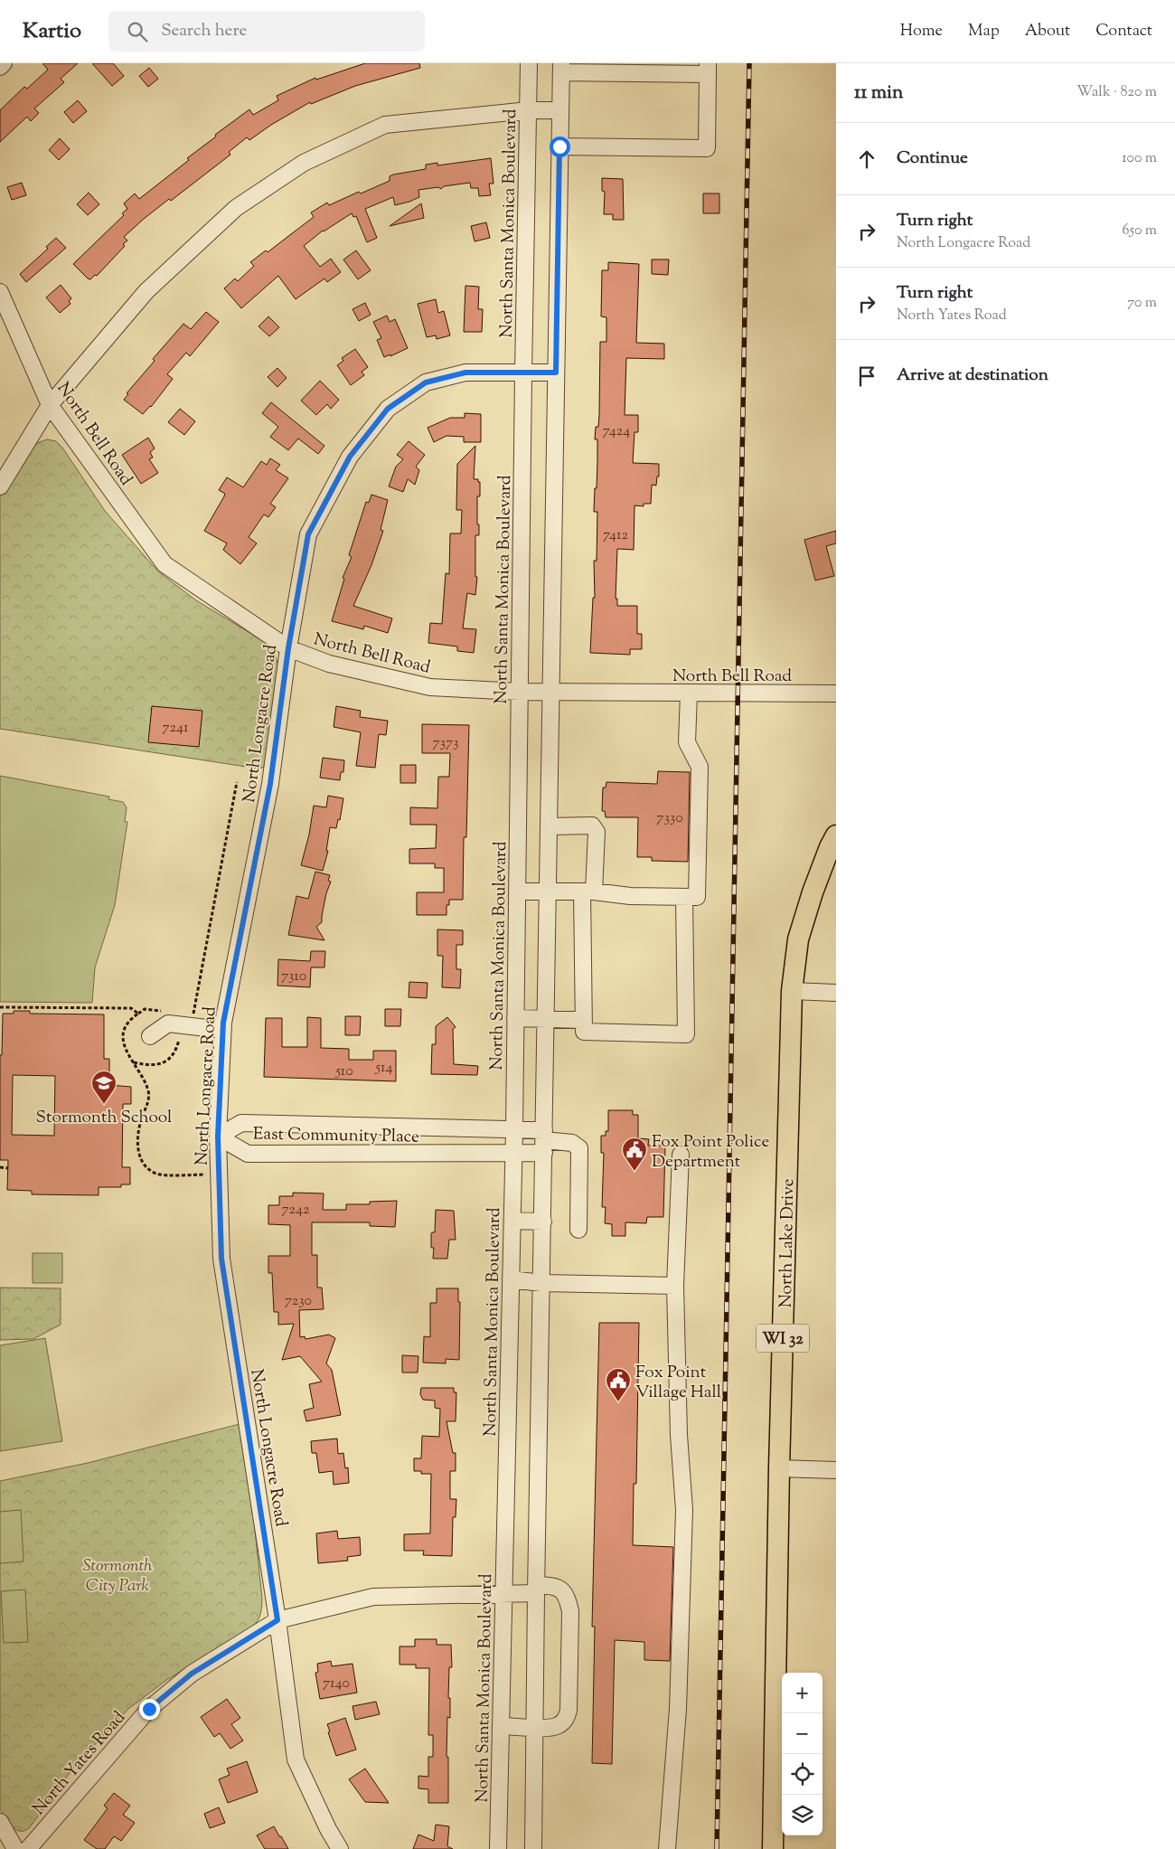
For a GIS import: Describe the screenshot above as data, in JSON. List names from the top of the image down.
{
  "streets": {
    "main road": ["North Lake Drive", "WI 32"],
    "street": [
      "North Santa Monica Boulevard",
      "North Bell Road",
      "North Longacre Road",
      "East Community Place",
      "North Yates Road"
    ]
  },
  "crossings": [
    ["North Santa Monica Boulevard", "North Bell Road"],
    ["North Santa Monica Boulevard", "North Longacre Road"],
    ["North Santa Monica Boulevard", "East Community Place"],
    ["North Santa Monica Boulevard", "North Yates Road"],
    ["North Bell Road", "North Longacre Road"],
    ["North Longacre Road", "East Community Place"],
    ["North Longacre Road", "North Yates Road"]
  ],
  "parks": ["Stormonth City Park"],
  "places": {
    "school or university": ["Stormonth School"],
    "public building": ["Fox Point Police Department", "Fox Point Village Hall"]
  },
  "house_numbers": [
    "7424",
    "7412",
    "7241",
    "7373",
    "7330",
    "7310",
    "514",
    "510",
    "7242",
    "7230",
    "7140"
  ],
  "page": {
    "header": "Kartio",
    "search": "Search here",
    "nav": [
      "Home",
      "Map",
      "About",
      "Contact"
    ],
    "heading": ["11 min", "Walk · 820 m"],
    "list": [
      ["Continue", "100 m"],
      ["Turn right", "North Longacre Road", "650 m"],
      ["Turn right", "North Yates Road", "70 m"],
      "Arrive at destination"
    ],
    "map_buttons": ["+", "−"]
  }
}
